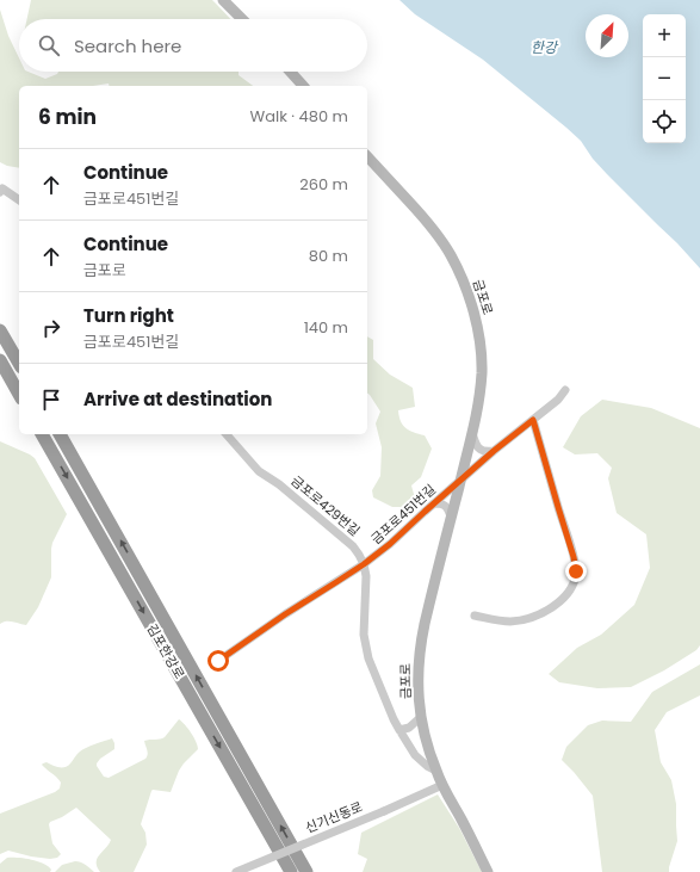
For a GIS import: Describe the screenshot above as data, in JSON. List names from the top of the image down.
{
  "streets": {
    "highway": ["김포한강로"],
    "main road": ["금포로"],
    "street": ["금포로429번길", "금포로451번길", "신기신동로"]
  },
  "crossings": [
    ["금포로", "금포로429번길"],
    ["금포로", "금포로451번길"],
    ["금포로", "신기신동로"],
    ["금포로429번길", "금포로451번길"]
  ],
  "water": ["한강"],
  "north": "top right",
  "page": {
    "map_buttons": ["+", "−"],
    "search": "Search here",
    "heading": ["6 min", "Walk · 480 m"],
    "list": [
      ["Continue", "금포로451번길", "260 m"],
      ["Continue", "금포로", "80 m"],
      ["Turn right", "금포로451번길", "140 m"],
      "Arrive at destination"
    ]
  }
}
